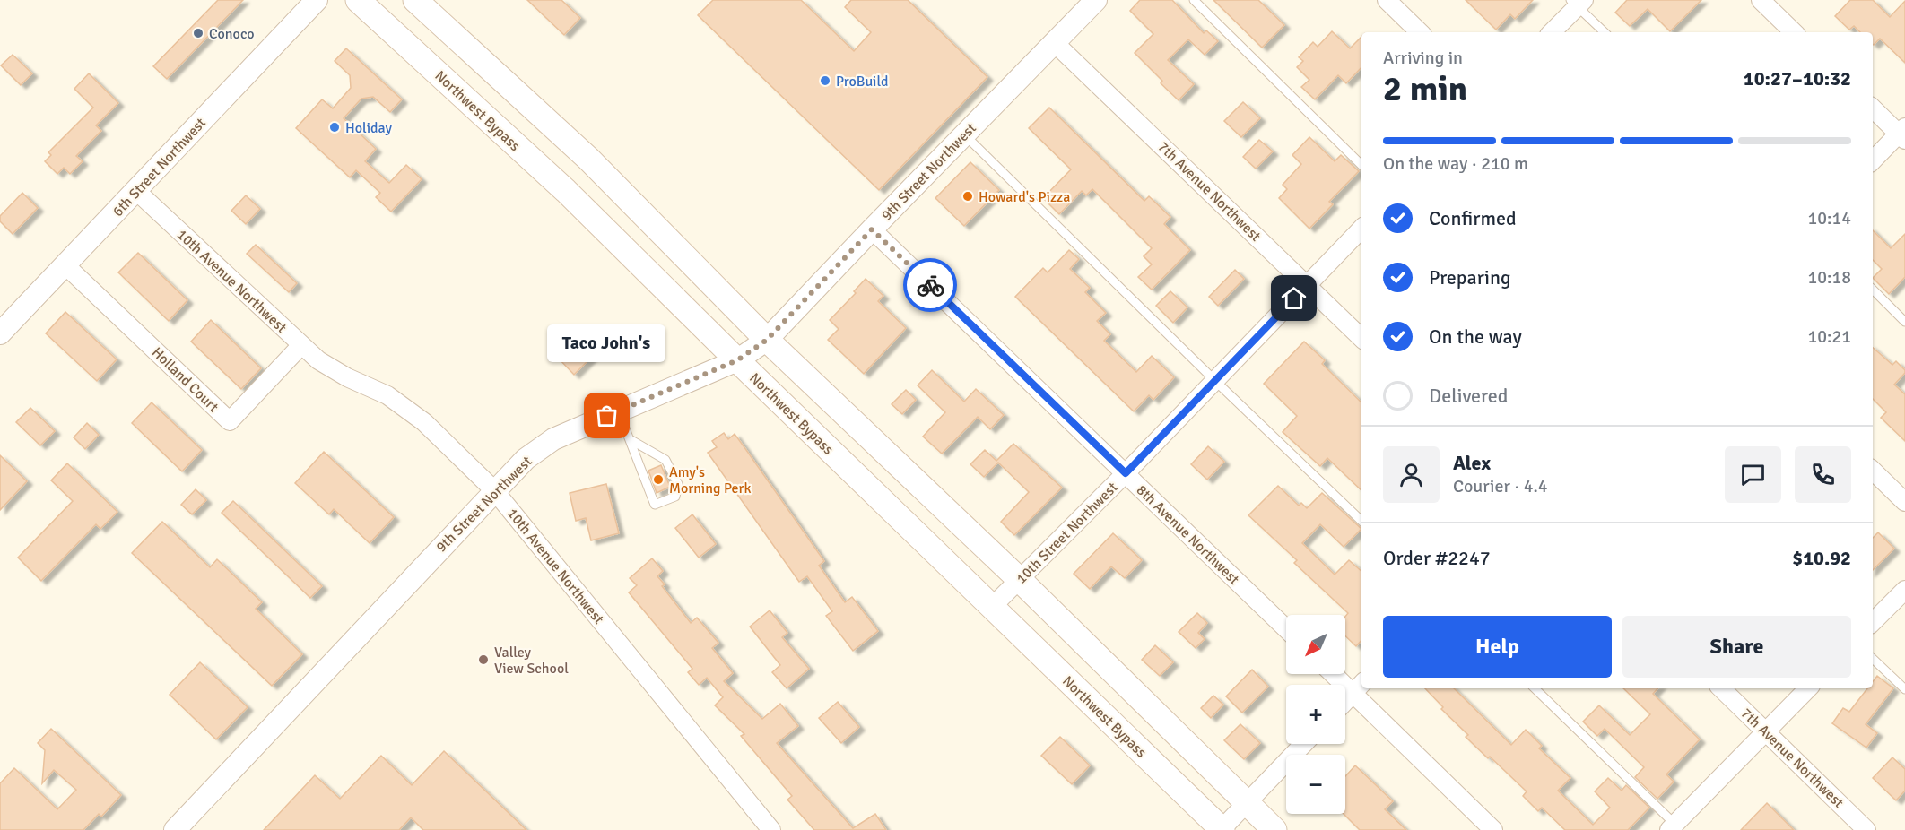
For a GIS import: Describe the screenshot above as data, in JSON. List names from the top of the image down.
{
  "streets": {
    "main road": ["Northwest Bypass"],
    "street": [
      "6th Street Northwest",
      "9th Street Northwest",
      "7th Avenue Northwest",
      "10th Avenue Northwest",
      "Holland Court",
      "10th Street Northwest",
      "8th Avenue Northwest"
    ]
  },
  "crossings": [
    ["Northwest Bypass", "9th Street Northwest"],
    ["Northwest Bypass", "10th Street Northwest"],
    ["6th Street Northwest", "10th Avenue Northwest"],
    ["6th Street Northwest", "Holland Court"],
    ["9th Street Northwest", "7th Avenue Northwest"],
    ["9th Street Northwest", "10th Avenue Northwest"],
    ["9th Street Northwest", "8th Avenue Northwest"],
    ["7th Avenue Northwest", "10th Street Northwest"],
    ["10th Avenue Northwest", "Holland Court"],
    ["10th Street Northwest", "8th Avenue Northwest"]
  ],
  "places": [
    "Conoco",
    "ProBuild",
    "Holiday",
    "Howard's Pizza",
    "Taco John's",
    "Amy's Morning Perk",
    "Valley View School"
  ],
  "north": "bottom left",
  "page": {
    "heading": ["2 min", "Arriving in", "10:27–10:32"],
    "panel": [
      "Alex",
      "Courier · 4.4",
      "Order #2247",
      "$10.92"
    ],
    "bar": "On the way · 210 m",
    "list": [
      ["Confirmed", "10:14"],
      ["Preparing", "10:18"],
      ["On the way", "10:21"],
      "Delivered"
    ],
    "bubble": "Taco John's",
    "buttons": ["Help", "Share"],
    "map_buttons": ["+", "−"]
  }
}
